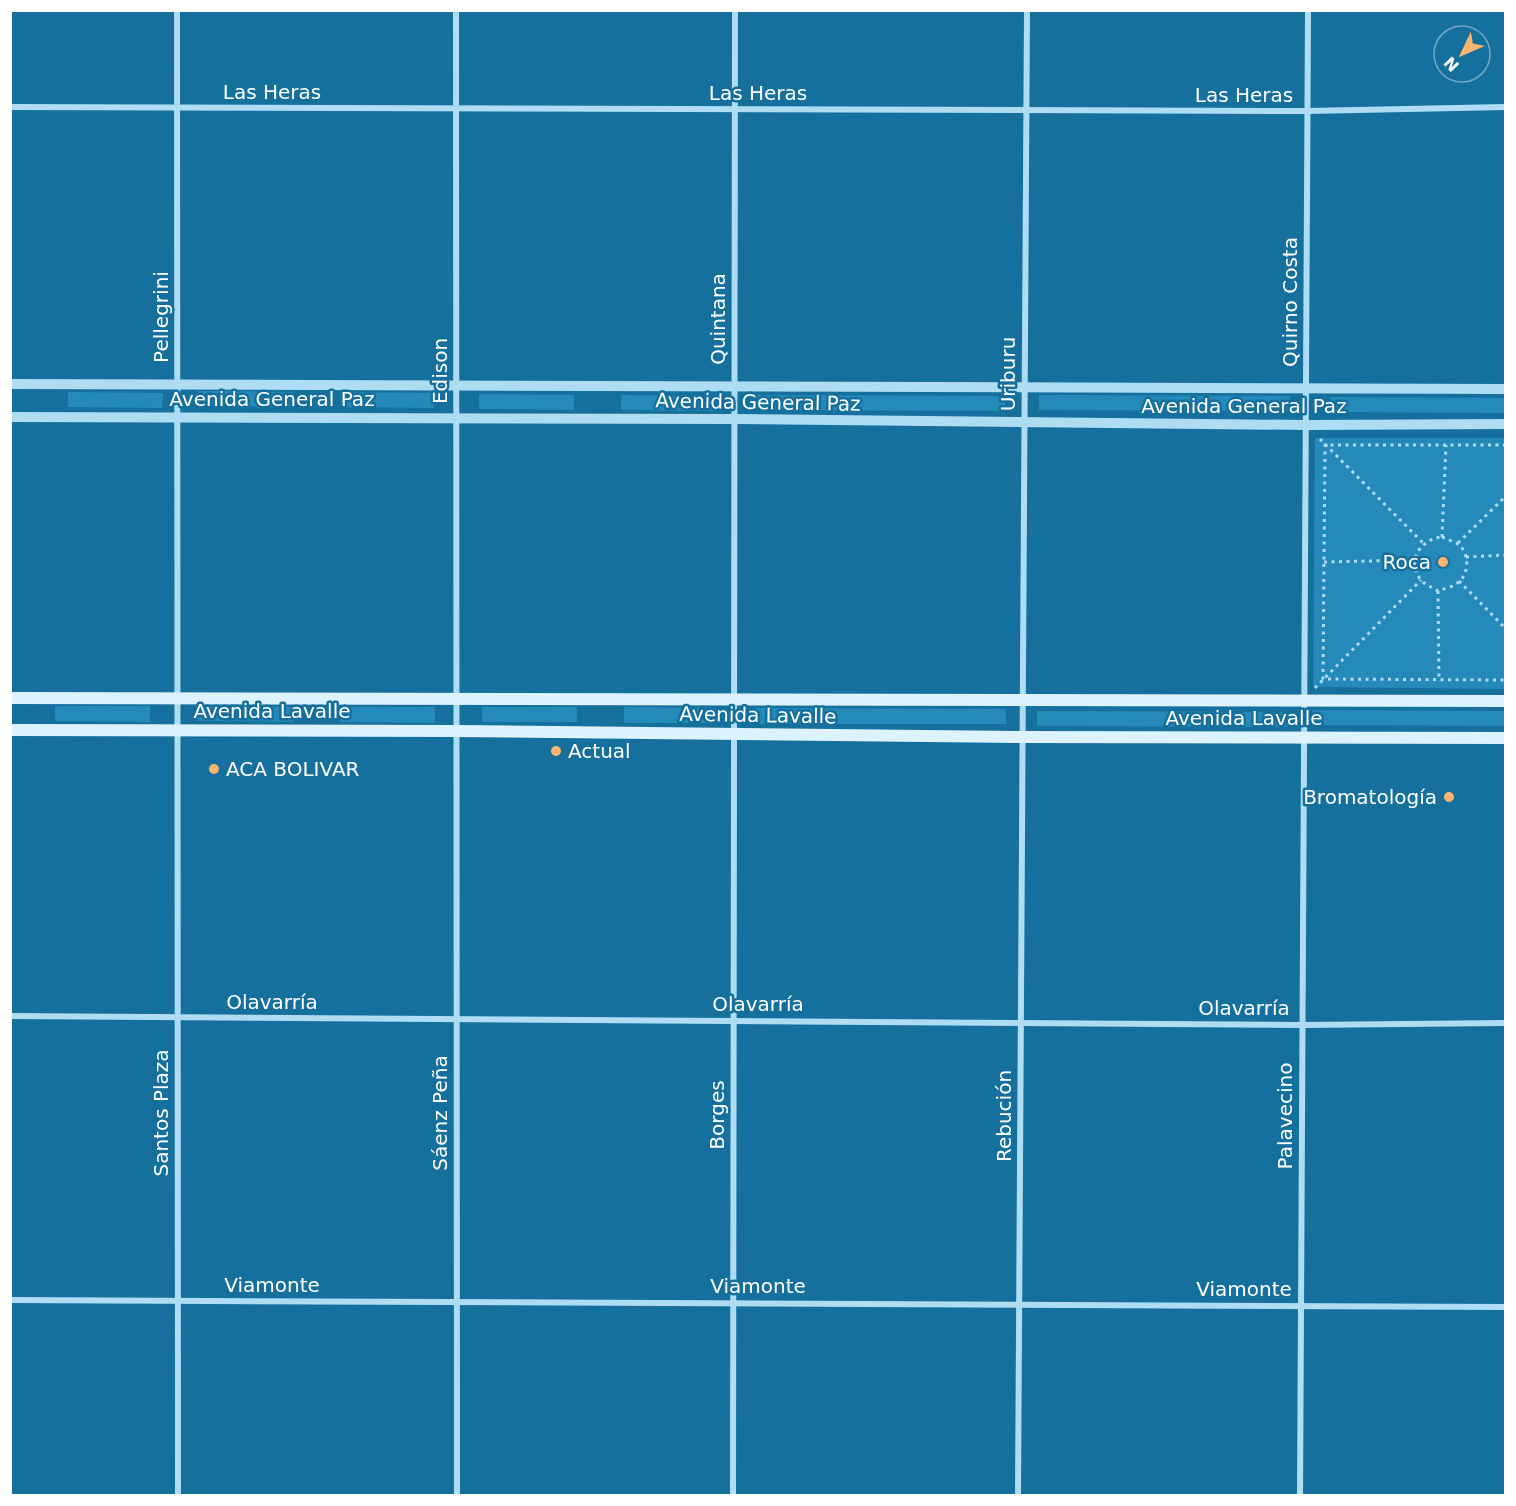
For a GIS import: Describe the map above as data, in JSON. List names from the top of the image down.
{
  "streets": {
    "main road": ["Avenida Lavalle"],
    "street": [
      "Las Heras",
      "Quirno Costa",
      "Pellegrini",
      "Quintana",
      "Edison",
      "Uriburu",
      "Avenida General Paz",
      "Olavarría",
      "Santos Plaza",
      "Sáenz Peña",
      "Borges",
      "Rebución",
      "Palavecino",
      "Viamonte"
    ]
  },
  "crossings": [
    ["Las Heras", "Quirno Costa"],
    ["Las Heras", "Pellegrini"],
    ["Las Heras", "Quintana"],
    ["Las Heras", "Edison"],
    ["Las Heras", "Uriburu"],
    ["Quirno Costa", "Avenida General Paz"],
    ["Quirno Costa", "Avenida Lavalle"],
    ["Quirno Costa", "Palavecino"],
    ["Pellegrini", "Avenida General Paz"],
    ["Pellegrini", "Avenida Lavalle"],
    ["Pellegrini", "Santos Plaza"],
    ["Quintana", "Avenida General Paz"],
    ["Quintana", "Avenida Lavalle"],
    ["Quintana", "Borges"],
    ["Edison", "Avenida General Paz"],
    ["Edison", "Avenida Lavalle"],
    ["Edison", "Sáenz Peña"],
    ["Uriburu", "Avenida General Paz"],
    ["Uriburu", "Avenida Lavalle"],
    ["Uriburu", "Rebución"],
    ["Avenida Lavalle", "Santos Plaza"],
    ["Avenida Lavalle", "Sáenz Peña"],
    ["Avenida Lavalle", "Borges"],
    ["Avenida Lavalle", "Rebución"],
    ["Avenida Lavalle", "Palavecino"],
    ["Olavarría", "Santos Plaza"],
    ["Olavarría", "Sáenz Peña"],
    ["Olavarría", "Borges"],
    ["Olavarría", "Rebución"],
    ["Olavarría", "Palavecino"],
    ["Santos Plaza", "Viamonte"],
    ["Sáenz Peña", "Viamonte"],
    ["Borges", "Viamonte"],
    ["Rebución", "Viamonte"],
    ["Palavecino", "Viamonte"]
  ],
  "places": [
    "Roca",
    "Actual",
    "ACA BOLIVAR",
    "Bromatología"
  ],
  "north": "bottom left"
}
